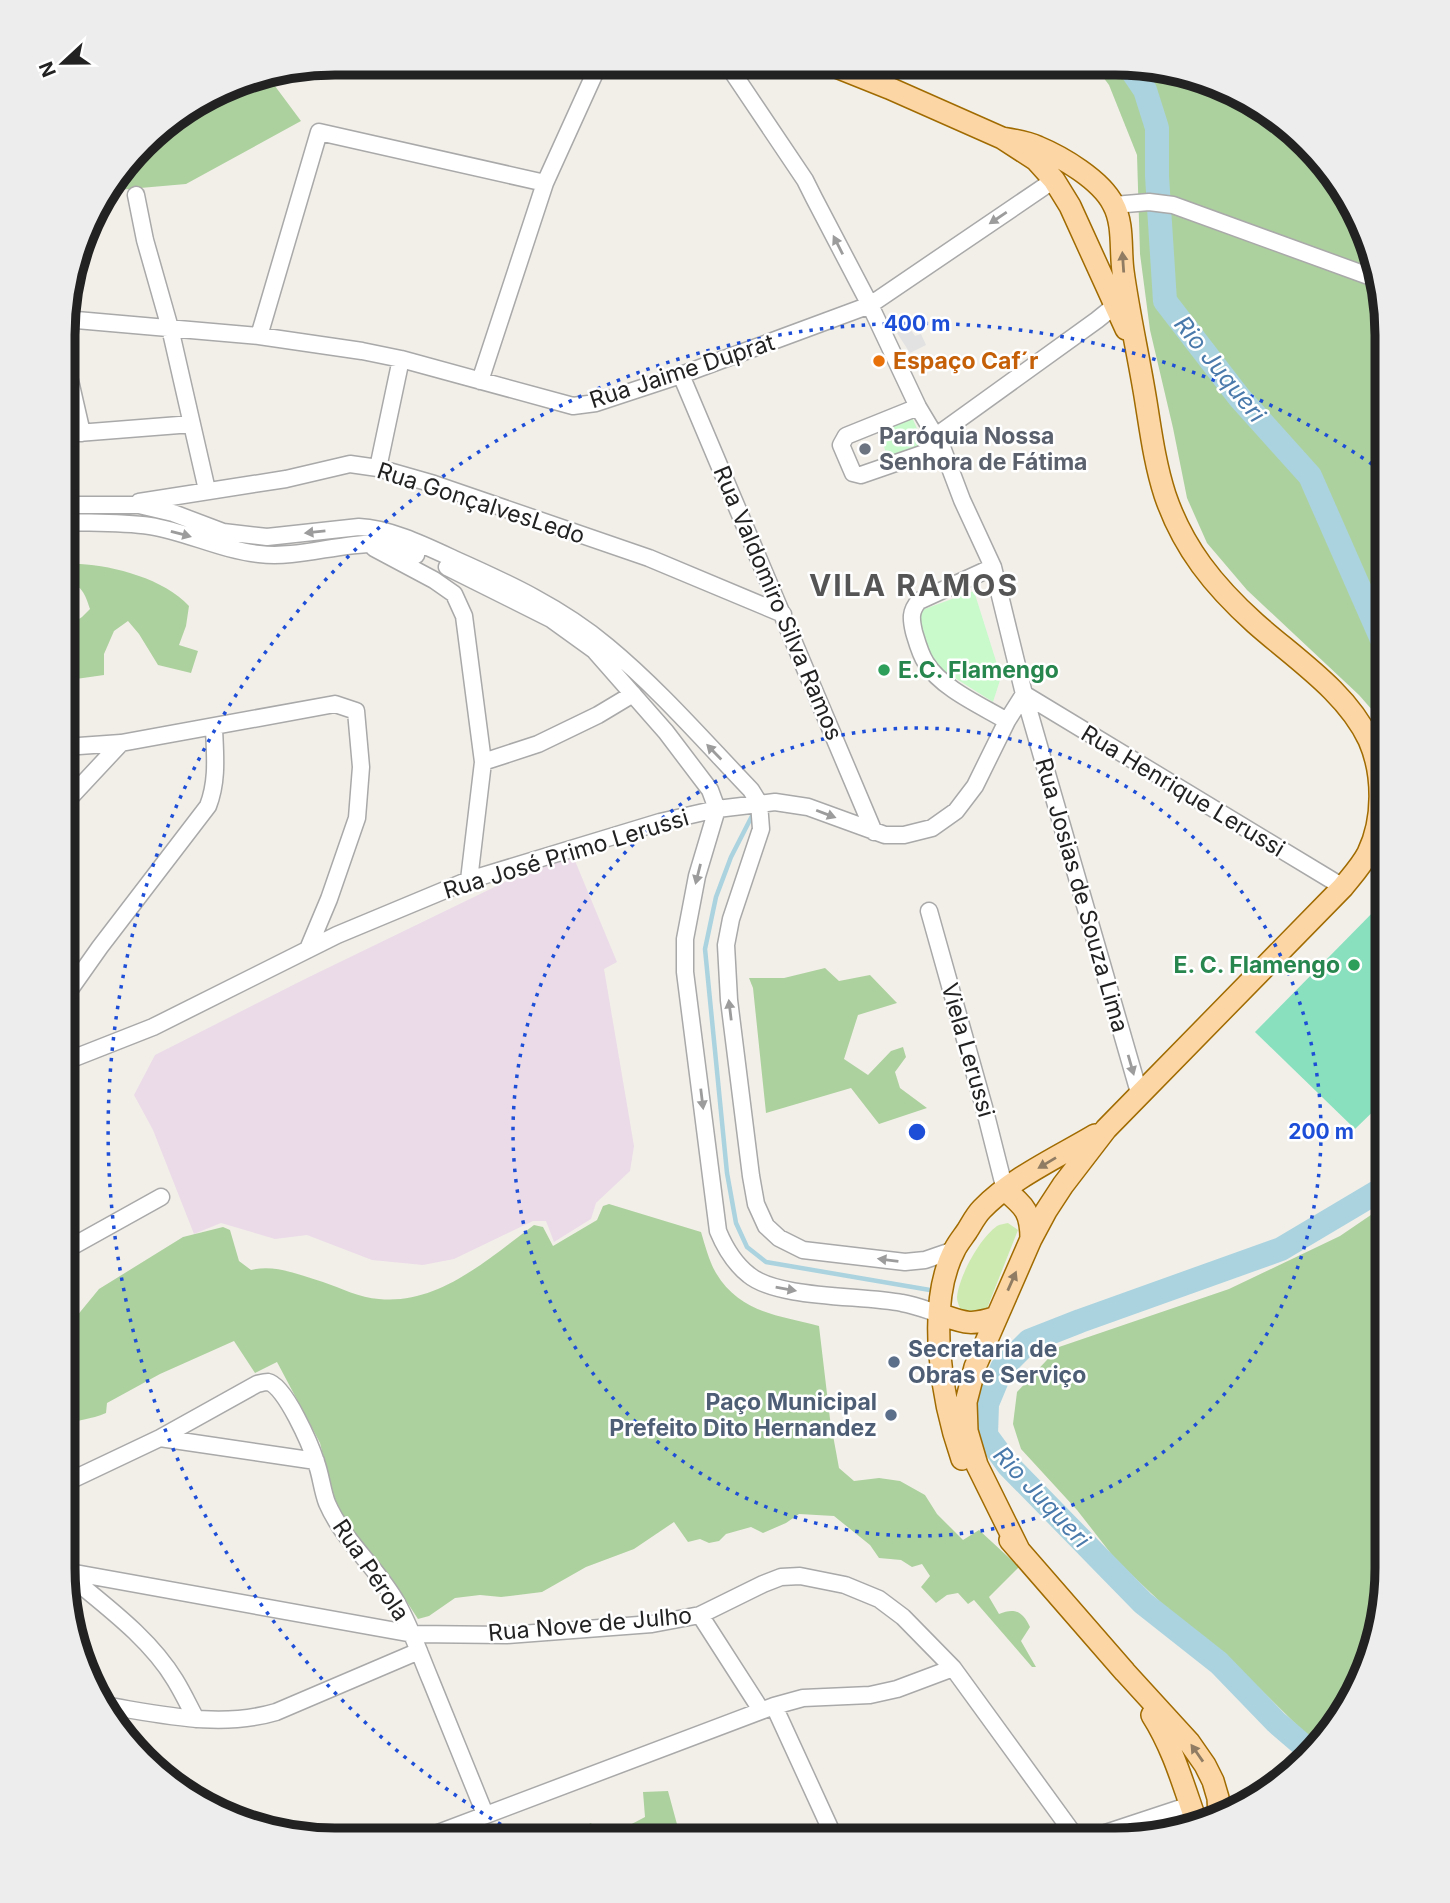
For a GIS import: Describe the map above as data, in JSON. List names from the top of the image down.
{
  "streets": {
    "street": [
      "Rua Jaime Duprat",
      "Rua GonçalvesLedo",
      "Rua Valdomiro Silva Ramos",
      "Rua Henrique Lerussi",
      "Rua José Primo Lerussi",
      "Rua Josias de Souza Lima",
      "Viela Lerussi",
      "Rua Pérola",
      "Rua Nove de Julho"
    ]
  },
  "crossings": [
    ["Rua Jaime Duprat", "Rua Valdomiro Silva Ramos"],
    ["Rua Jaime Duprat", "Rua Josias de Souza Lima"],
    ["Rua GonçalvesLedo", "Rua Valdomiro Silva Ramos"],
    ["Rua Valdomiro Silva Ramos", "Rua José Primo Lerussi"],
    ["Rua Henrique Lerussi", "Rua José Primo Lerussi"],
    ["Rua Henrique Lerussi", "Rua Josias de Souza Lima"],
    ["Rua José Primo Lerussi", "Rua Josias de Souza Lima"],
    ["Rua Pérola", "Rua Nove de Julho"]
  ],
  "districts": ["VILA RAMOS"],
  "water": ["Rio Juqueri"],
  "places": [
    "Espaço Caf´r",
    "Paróquia Nossa Senhora de Fátima",
    "E.C. Flamengo",
    "E. C. Flamengo",
    "Secretaria de Obras e Serviço",
    "Paço Municipal Prefeito Dito Hernandez"
  ],
  "north": "left",
  "rings": ["400 m", "200 m"]
}
